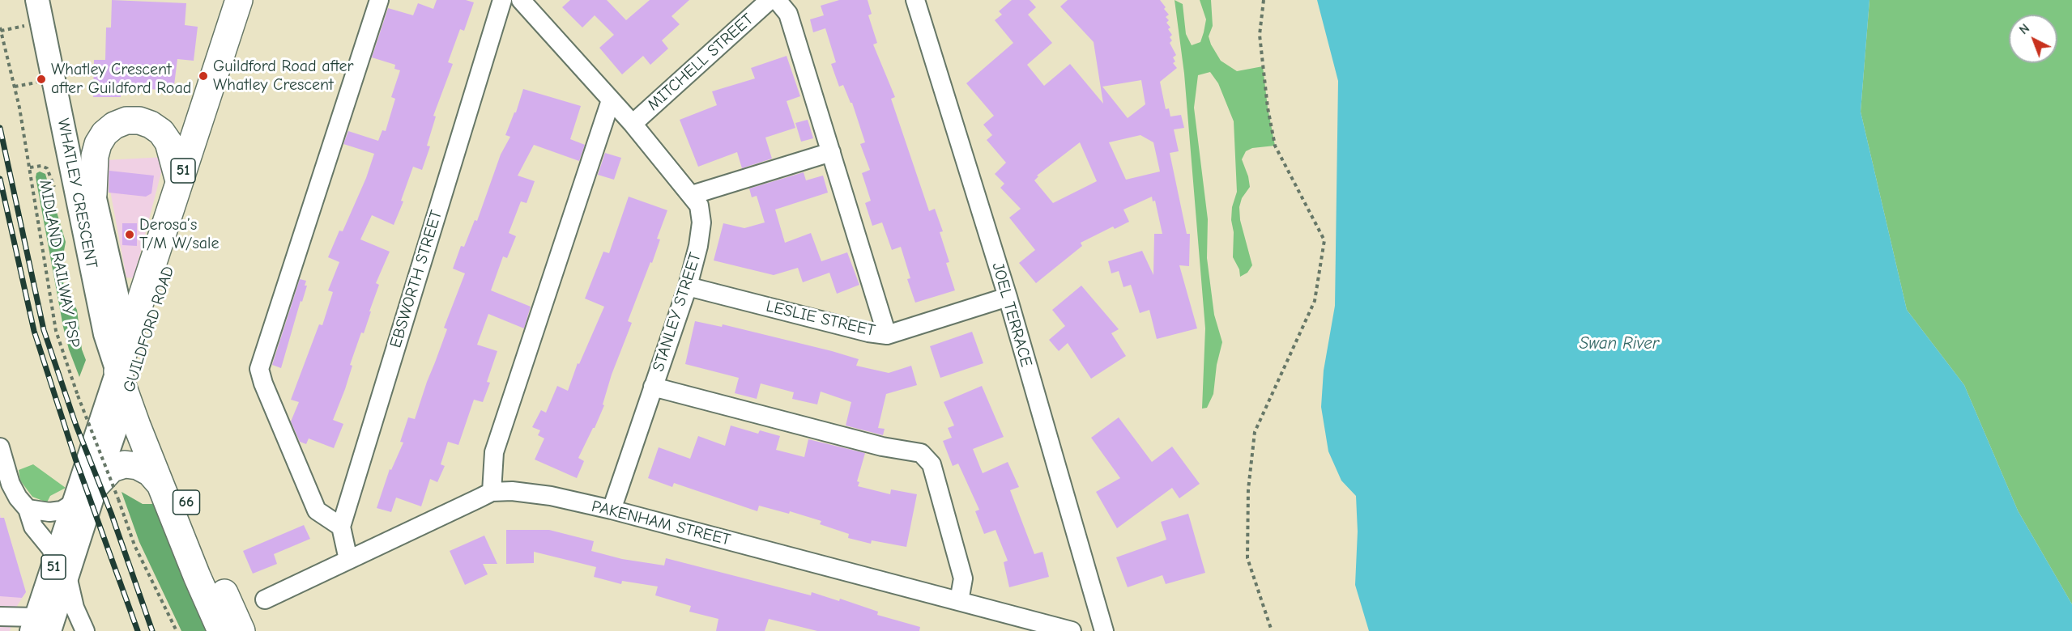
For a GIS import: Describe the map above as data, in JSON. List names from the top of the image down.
{
  "streets": {
    "highway": ["51", "GUILDFORD ROAD", "66"],
    "main road": ["WHATLEY CRESCENT"],
    "street": [
      "MITCHELL STREET",
      "EBSWORTH STREET",
      "STANLEY STREET",
      "JOEL TERRACE",
      "LESLIE STREET",
      "PAKENHAM STREET"
    ],
    "path": ["MIDLAND RAILWAY PSP"]
  },
  "crossings": [
    ["MITCHELL STREET", "STANLEY STREET"],
    ["51", "GUILDFORD ROAD"],
    ["51", "66"],
    ["WHATLEY CRESCENT", "GUILDFORD ROAD"],
    ["WHATLEY CRESCENT", "66"],
    ["EBSWORTH STREET", "PAKENHAM STREET"],
    ["STANLEY STREET", "LESLIE STREET"],
    ["STANLEY STREET", "PAKENHAM STREET"],
    ["JOEL TERRACE", "LESLIE STREET"],
    ["GUILDFORD ROAD", "66"]
  ],
  "water": ["Swan River"],
  "places": ["Guildford Road after Whatley Crescent", "Whatley Crescent after Guildford Road", "Derosa’s T/M W/sale"],
  "north": "top left"
}
